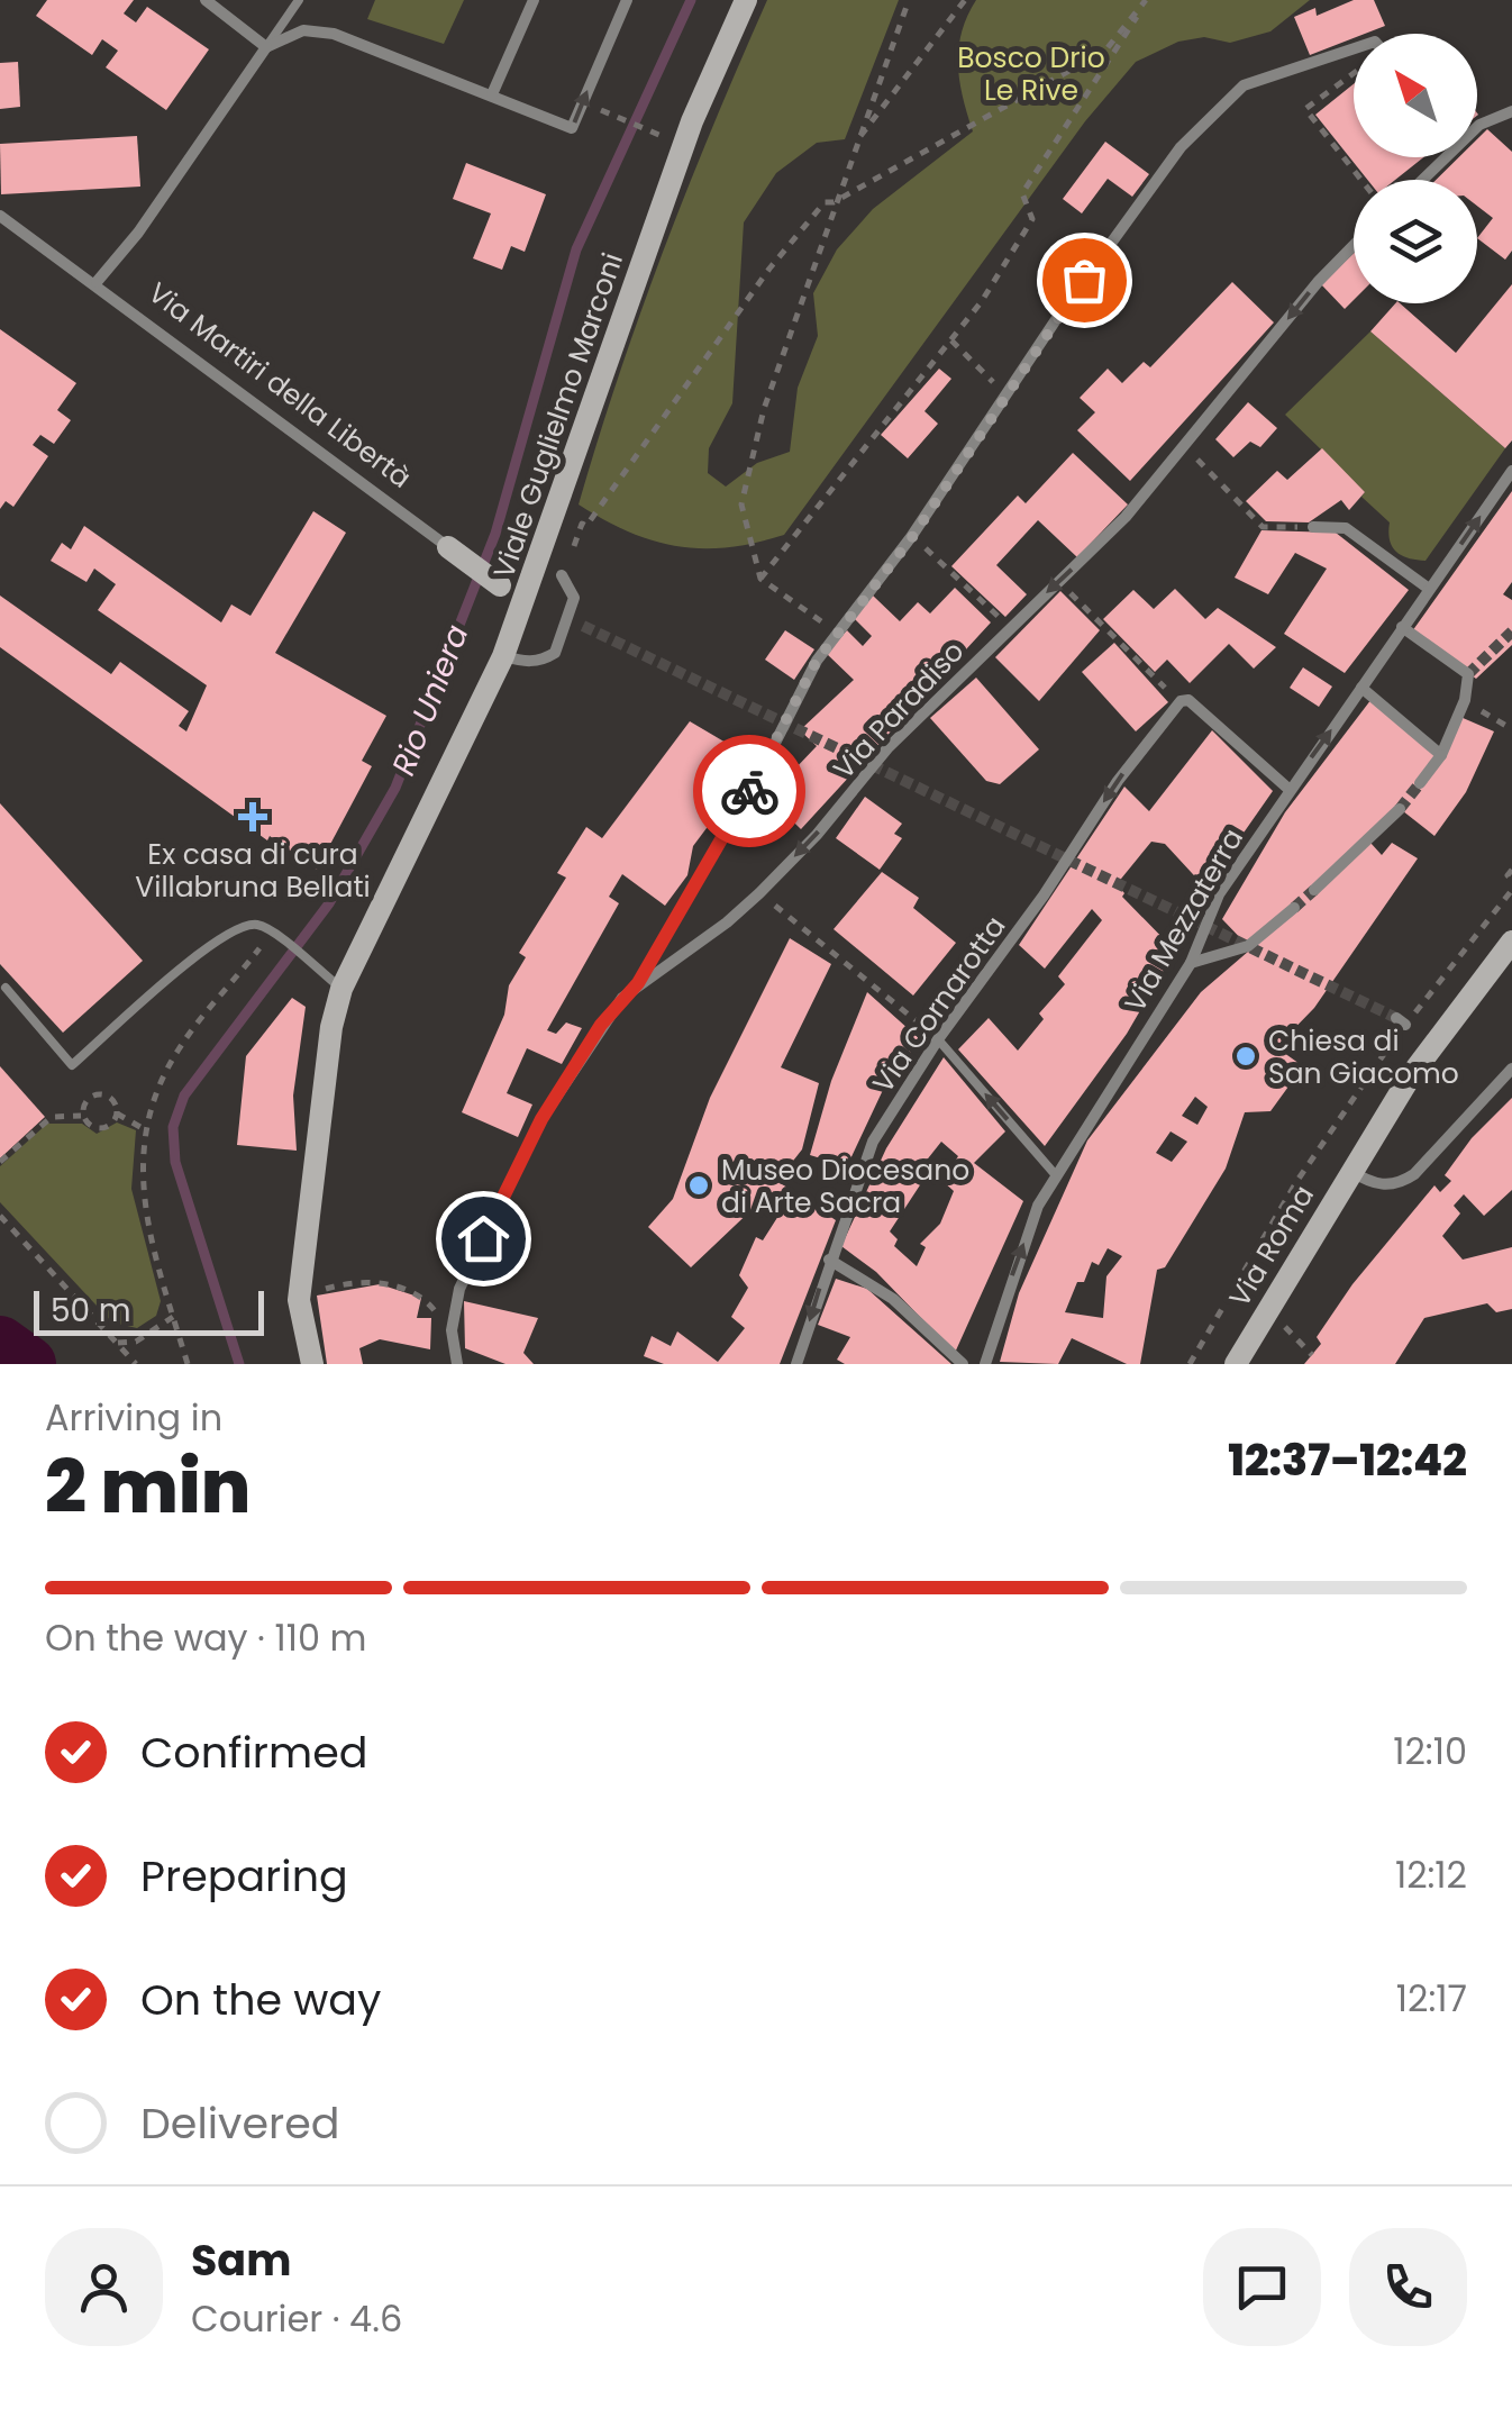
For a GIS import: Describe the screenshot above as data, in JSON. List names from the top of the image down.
{
  "streets": {
    "street": [
      "Via Martiri della Libertà",
      "Viale Guglielmo Marconi",
      "Via Paradiso",
      "Via Mezzaterra",
      "Via Cornarotta",
      "Via Roma"
    ]
  },
  "crossings": [
    ["Via Martiri della Libertà", "Viale Guglielmo Marconi"]
  ],
  "one_way": ["Via Paradiso", "Via Mezzaterra", "Via Cornarotta"],
  "water": ["Rio Uniera"],
  "parks": ["Bosco Drio Le Rive"],
  "places": {
    "health": ["Ex casa di cura Villabruna Bellati"],
    "other": ["Chiesa di San Giacomo", "Museo Diocesano di Arte Sacra"]
  },
  "scale_bar": "50 m",
  "north": "top left",
  "page": {
    "scale": "50 m",
    "heading": ["2 min", "Arriving in", "12:37–12:42"],
    "panel": ["Sam", "Courier · 4.6"],
    "bar": "On the way · 110 m",
    "list": [
      ["Confirmed", "12:10"],
      ["Preparing", "12:12"],
      ["On the way", "12:17"],
      "Delivered"
    ]
  }
}
